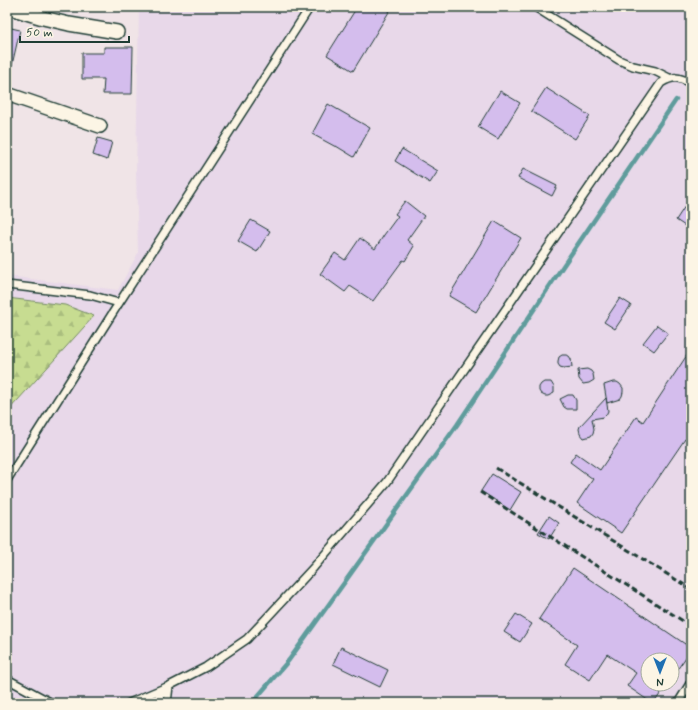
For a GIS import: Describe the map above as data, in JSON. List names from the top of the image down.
{
  "scale_bar": "50 m",
  "north": "bottom"
}
